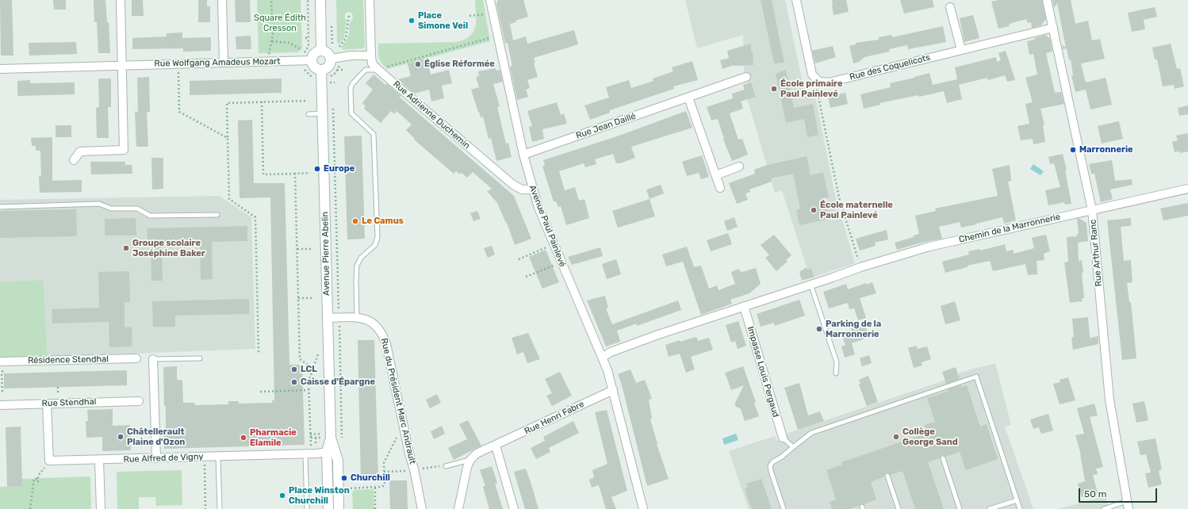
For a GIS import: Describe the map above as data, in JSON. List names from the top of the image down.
{
  "streets": {
    "main road": ["Avenue Pierre Abelin"],
    "street": [
      "Rue Wolfgang Amadeus Mozart",
      "Rue des Coquelicots",
      "Rue Adrienne Duchemin",
      "Rue Jean Daillé",
      "Avenue Paul Painlevé",
      "Chemin de la Marronnerie",
      "Rue Arthur Ranc",
      "Résidence Stendhal",
      "Impasse Louis Pergaud",
      "Rue du Président Marc Andrault",
      "Rue Stendhal",
      "Rue Henri Fabre",
      "Rue Alfred de Vigny"
    ]
  },
  "crossings": [
    ["Rue Wolfgang Amadeus Mozart", "Avenue Pierre Abelin"],
    ["Rue des Coquelicots", "Rue Arthur Ranc"],
    ["Rue Adrienne Duchemin", "Avenue Paul Painlevé"],
    ["Rue Jean Daillé", "Avenue Paul Painlevé"],
    ["Avenue Paul Painlevé", "Chemin de la Marronnerie"],
    ["Avenue Paul Painlevé", "Rue Henri Fabre"],
    ["Chemin de la Marronnerie", "Rue Arthur Ranc"],
    ["Chemin de la Marronnerie", "Impasse Louis Pergaud"],
    ["Avenue Pierre Abelin", "Rue du Président Marc Andrault"],
    ["Avenue Pierre Abelin", "Rue Alfred de Vigny"]
  ],
  "parks": ["Square Édith Cresson"],
  "places": [
    "Place Simone Veil",
    "Église Réformée",
    "École primaire Paul Painlevé",
    "Marronnerie",
    "Europe",
    "École maternelle Paul Painlevé",
    "Le Camus",
    "Groupe scolaire Joséphine Baker",
    "Parking de la Marronnerie",
    "LCL",
    "Caisse d'Épargne",
    "Châtellerault Plaine d'Ozon",
    "Collège George Sand",
    "Pharmacie Elamile",
    "Churchill",
    "Place Winston Churchill"
  ],
  "scale_bar": "50 m"
}
